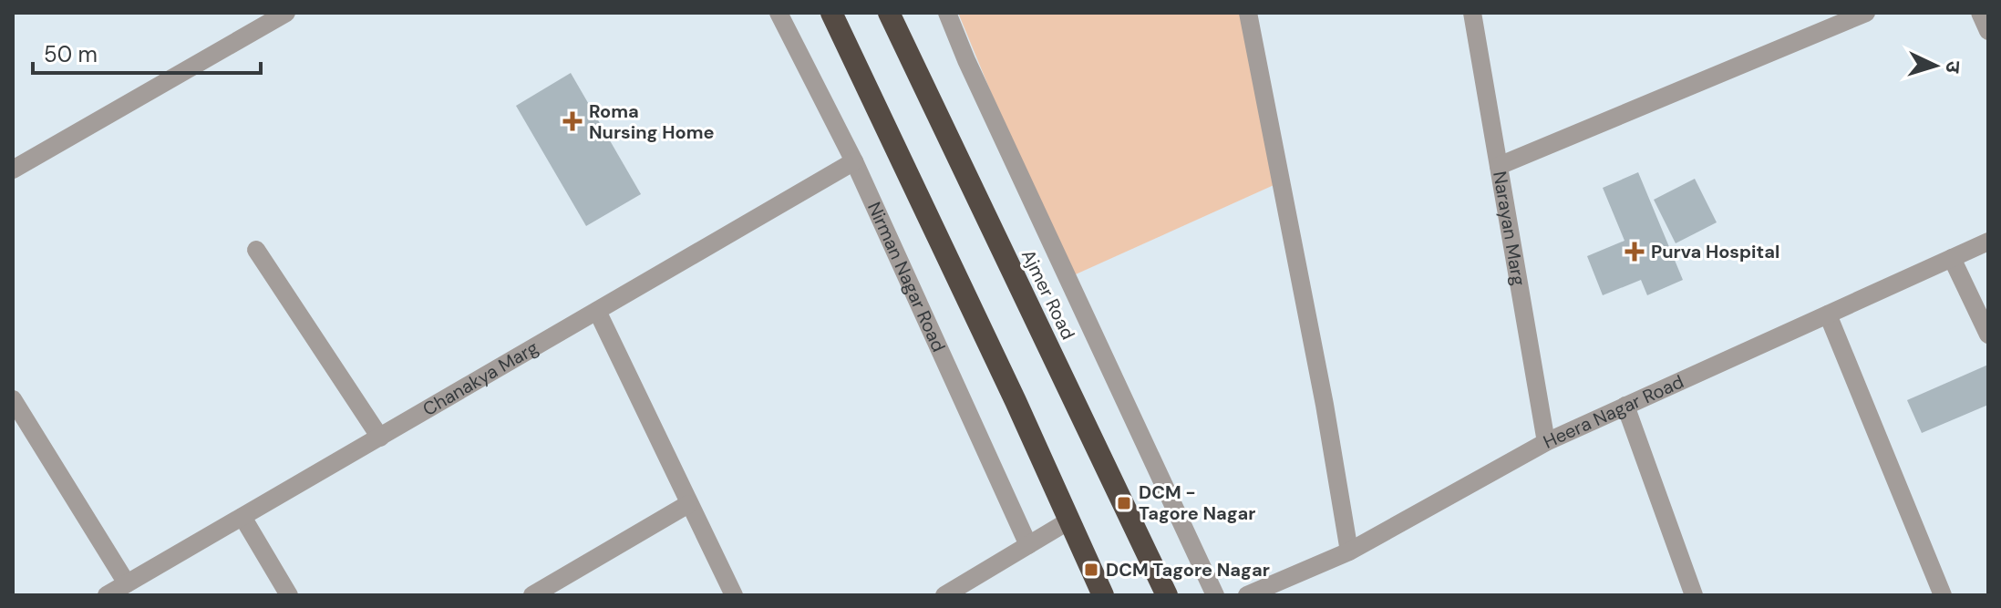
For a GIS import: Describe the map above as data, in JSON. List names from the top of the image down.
{
  "streets": {
    "highway": ["Ajmer Road"],
    "street": [
      "Narayan Marg",
      "Nirman Nagar Road",
      "Chanakya Marg",
      "Heera Nagar Road"
    ]
  },
  "crossings": [
    ["Narayan Marg", "Heera Nagar Road"],
    ["Nirman Nagar Road", "Chanakya Marg"]
  ],
  "places": {
    "health": ["Roma Nursing Home", "Purva Hospital"],
    "transit": ["DCM - Tagore Nagar", "DCM Tagore Nagar"]
  },
  "scale_bar": "50 m",
  "north": "right"
}
